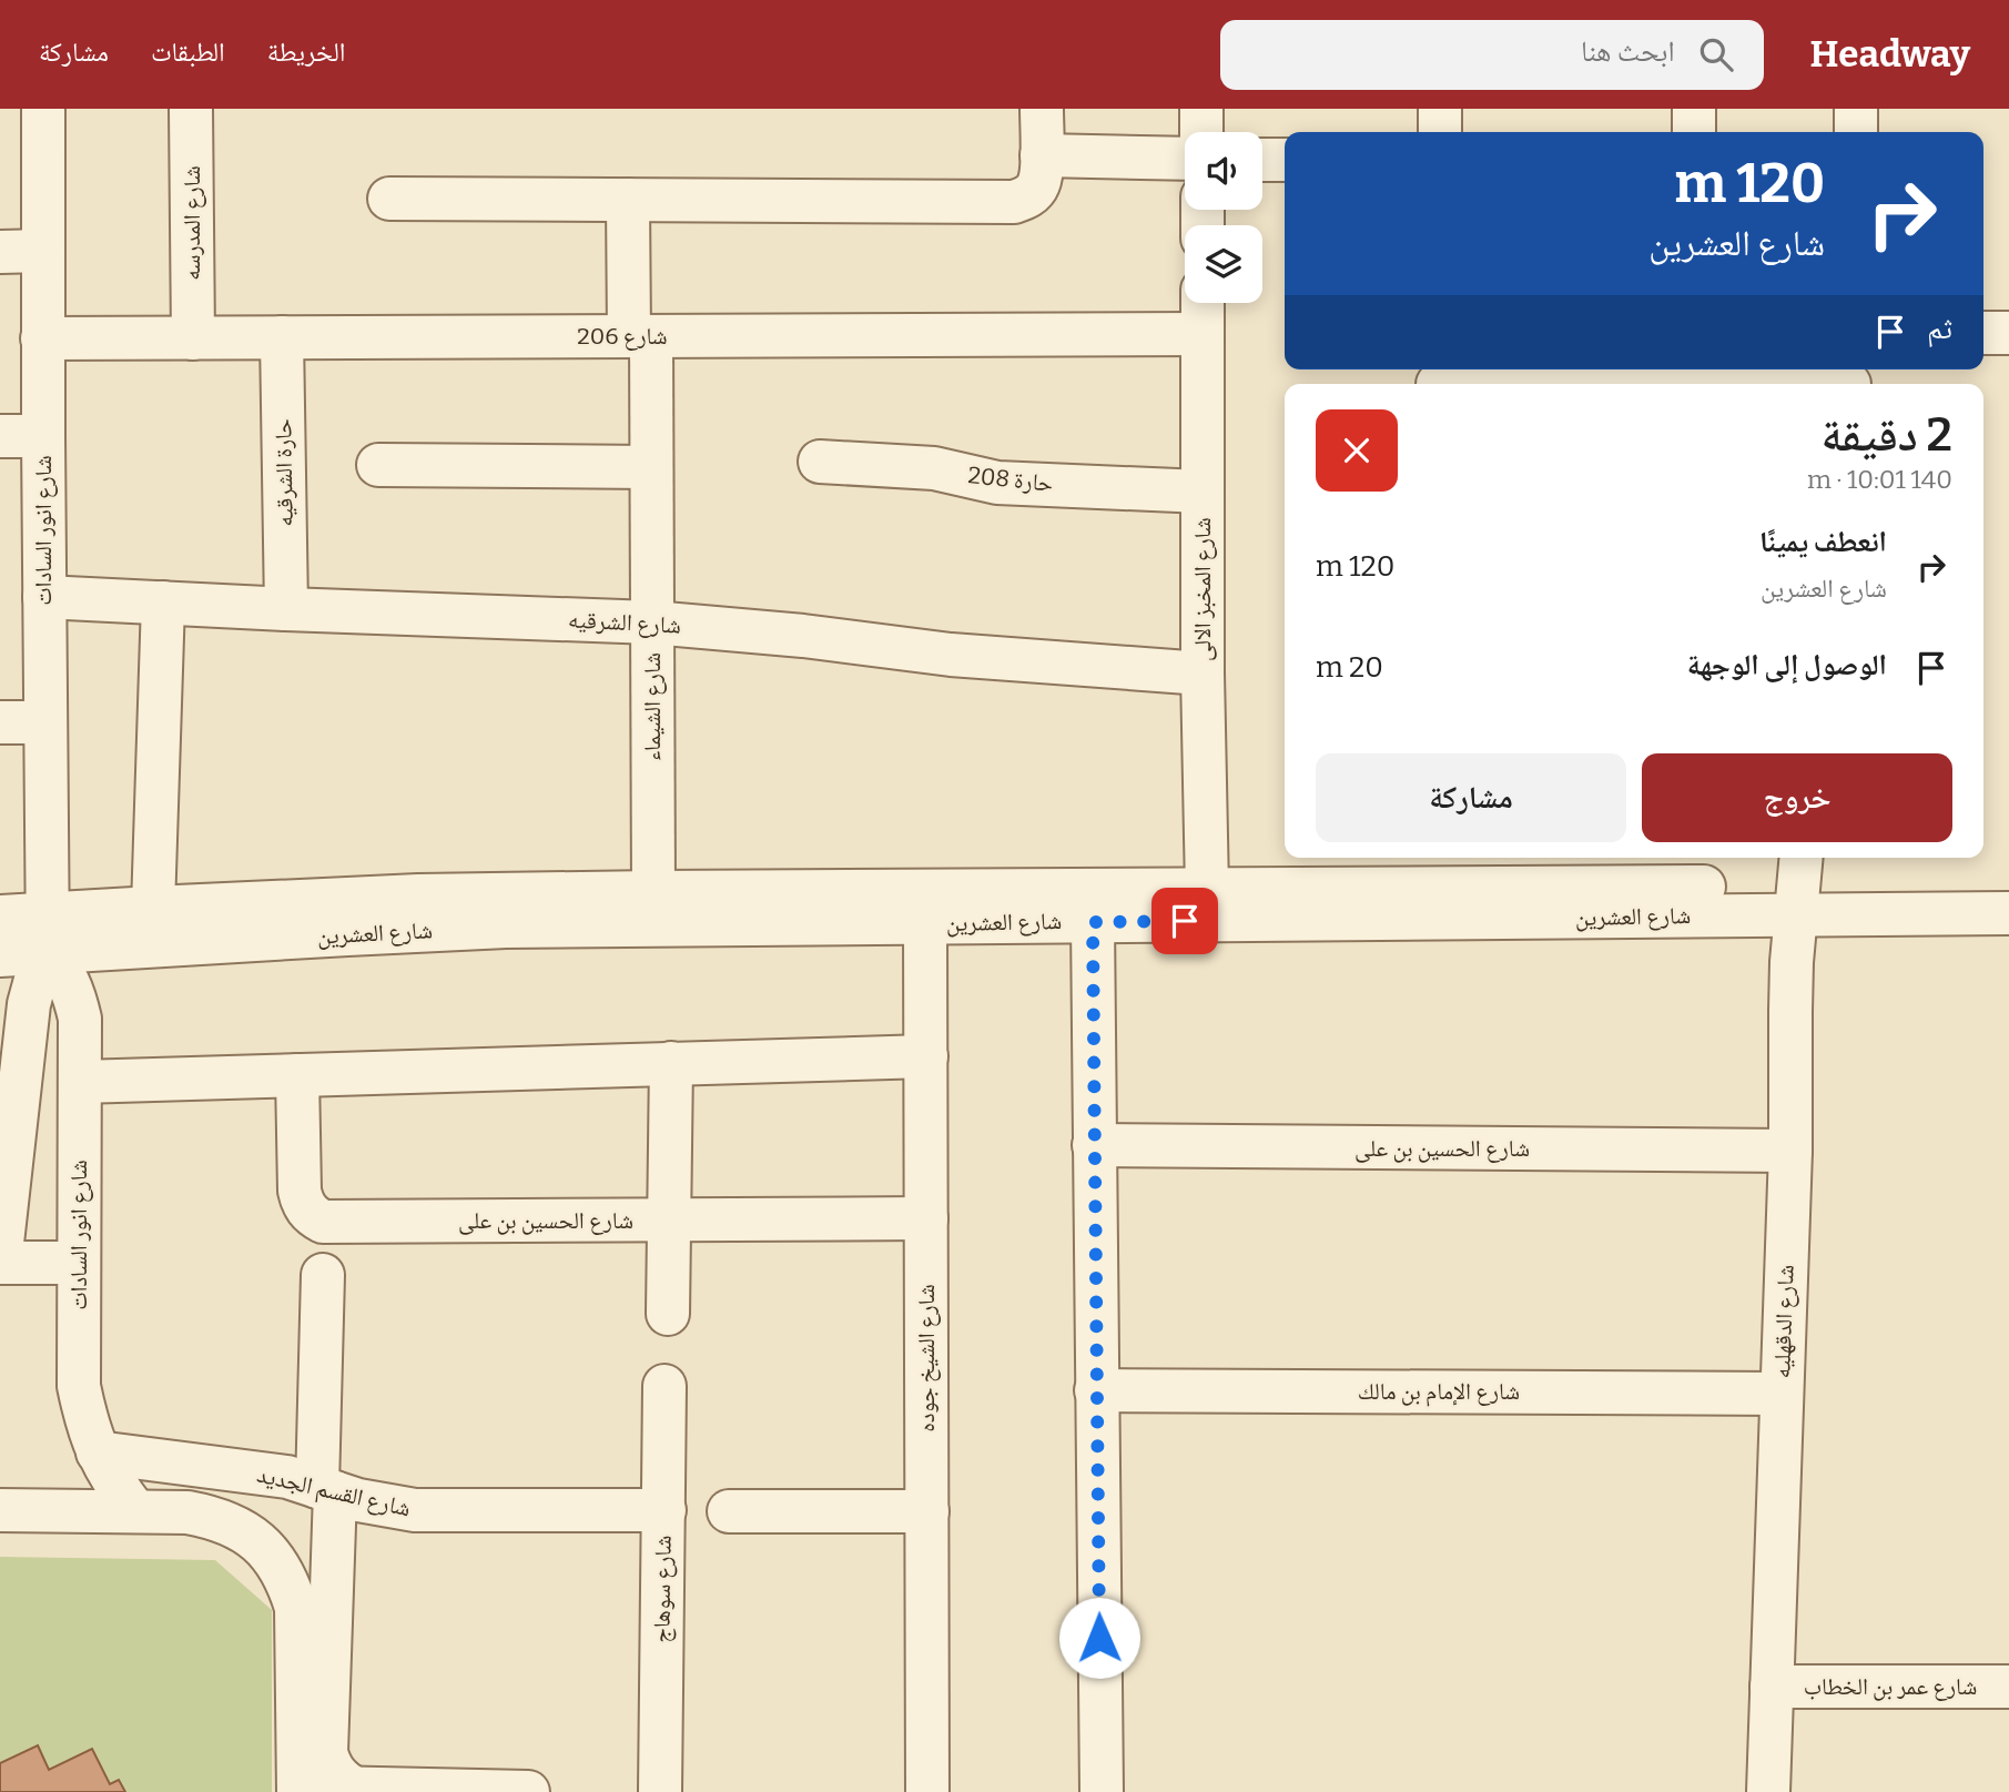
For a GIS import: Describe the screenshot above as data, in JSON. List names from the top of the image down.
{
  "streets": {
    "street": [
      "شارع المدرسه",
      "شارع 206",
      "حارة الشرقيه",
      "حارة 208",
      "شارع انور السادات",
      "شارع المخبز الالى",
      "شارع الشرقيه",
      "شارع الشيماء",
      "شارع العشرين",
      "شارع الحسين بن على",
      "شارع الدقهليه",
      "شارع الشيخ جوده",
      "شارع الإمام بن مالك",
      "شارع القسم الجديد",
      "شارع سوهاج",
      "شارع عمر بن الخطاب"
    ]
  },
  "crossings": [
    ["شارع المدرسه", "شارع 206"],
    ["شارع 206", "حارة الشرقيه"],
    ["شارع 206", "شارع انور السادات"],
    ["شارع 206", "شارع المخبز الالى"],
    ["شارع 206", "شارع الشيماء"],
    ["حارة الشرقيه", "شارع الشرقيه"],
    ["حارة 208", "شارع المخبز الالى"],
    ["شارع انور السادات", "شارع الشرقيه"],
    ["شارع انور السادات", "شارع العشرين"],
    ["شارع انور السادات", "شارع القسم الجديد"],
    ["شارع المخبز الالى", "شارع الشرقيه"],
    ["شارع المخبز الالى", "شارع العشرين"],
    ["شارع الشرقيه", "شارع الشيماء"],
    ["شارع الشيماء", "شارع العشرين"],
    ["شارع العشرين", "شارع الدقهليه"],
    ["شارع العشرين", "شارع الشيخ جوده"],
    ["شارع الحسين بن على", "شارع الدقهليه"],
    ["شارع الحسين بن على", "شارع الشيخ جوده"],
    ["شارع الدقهليه", "شارع الإمام بن مالك"],
    ["شارع الدقهليه", "شارع عمر بن الخطاب"],
    ["شارع القسم الجديد", "شارع سوهاج"]
  ],
  "page": {
    "header": "Headway",
    "search": "ابحث هنا",
    "nav": ["الخريطة", "الطبقات", "مشاركة"],
    "turn": ["120 m", "شارع العشرين"],
    "then": "ثم",
    "heading": ["2 دقيقة", "140 m · 10:01"],
    "list": [
      {
        "name": "انعطف يمينًا",
        "note": "شارع العشرين",
        "value": "120 m"
      },
      {
        "name": "الوصول إلى الوجهة",
        "value": "20 m"
      }
    ],
    "buttons": ["خروج", "مشاركة"]
  }
}
